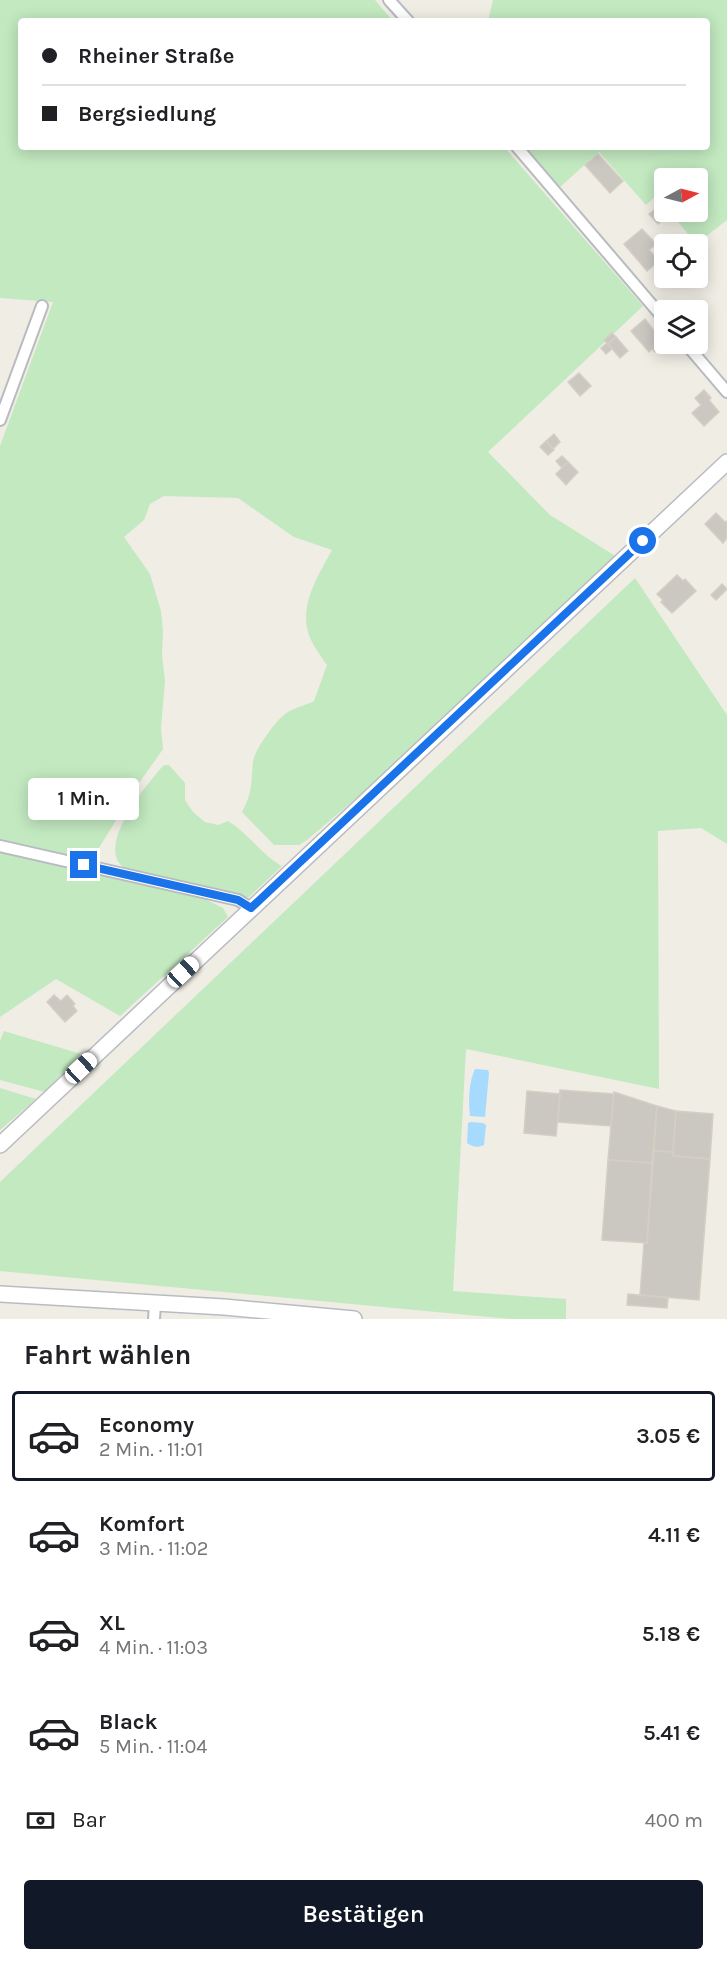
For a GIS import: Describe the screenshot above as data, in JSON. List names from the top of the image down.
{
  "north": "right",
  "page": {
    "banner": ["Rheiner Straße", "Bergsiedlung"],
    "bubble": "1 Min.",
    "heading": "Fahrt wählen",
    "list": [
      {
        "name": "Economy",
        "note": "2 Min. · 11:01",
        "value": "3.05 €"
      },
      {
        "name": "Komfort",
        "note": "3 Min. · 11:02",
        "value": "4.11 €"
      },
      {
        "name": "XL",
        "note": "4 Min. · 11:03",
        "value": "5.18 €"
      },
      {
        "name": "Black",
        "note": "5 Min. · 11:04",
        "value": "5.41 €"
      }
    ],
    "pay": ["Bar", "400 m"],
    "buttons": "Bestätigen"
  }
}
